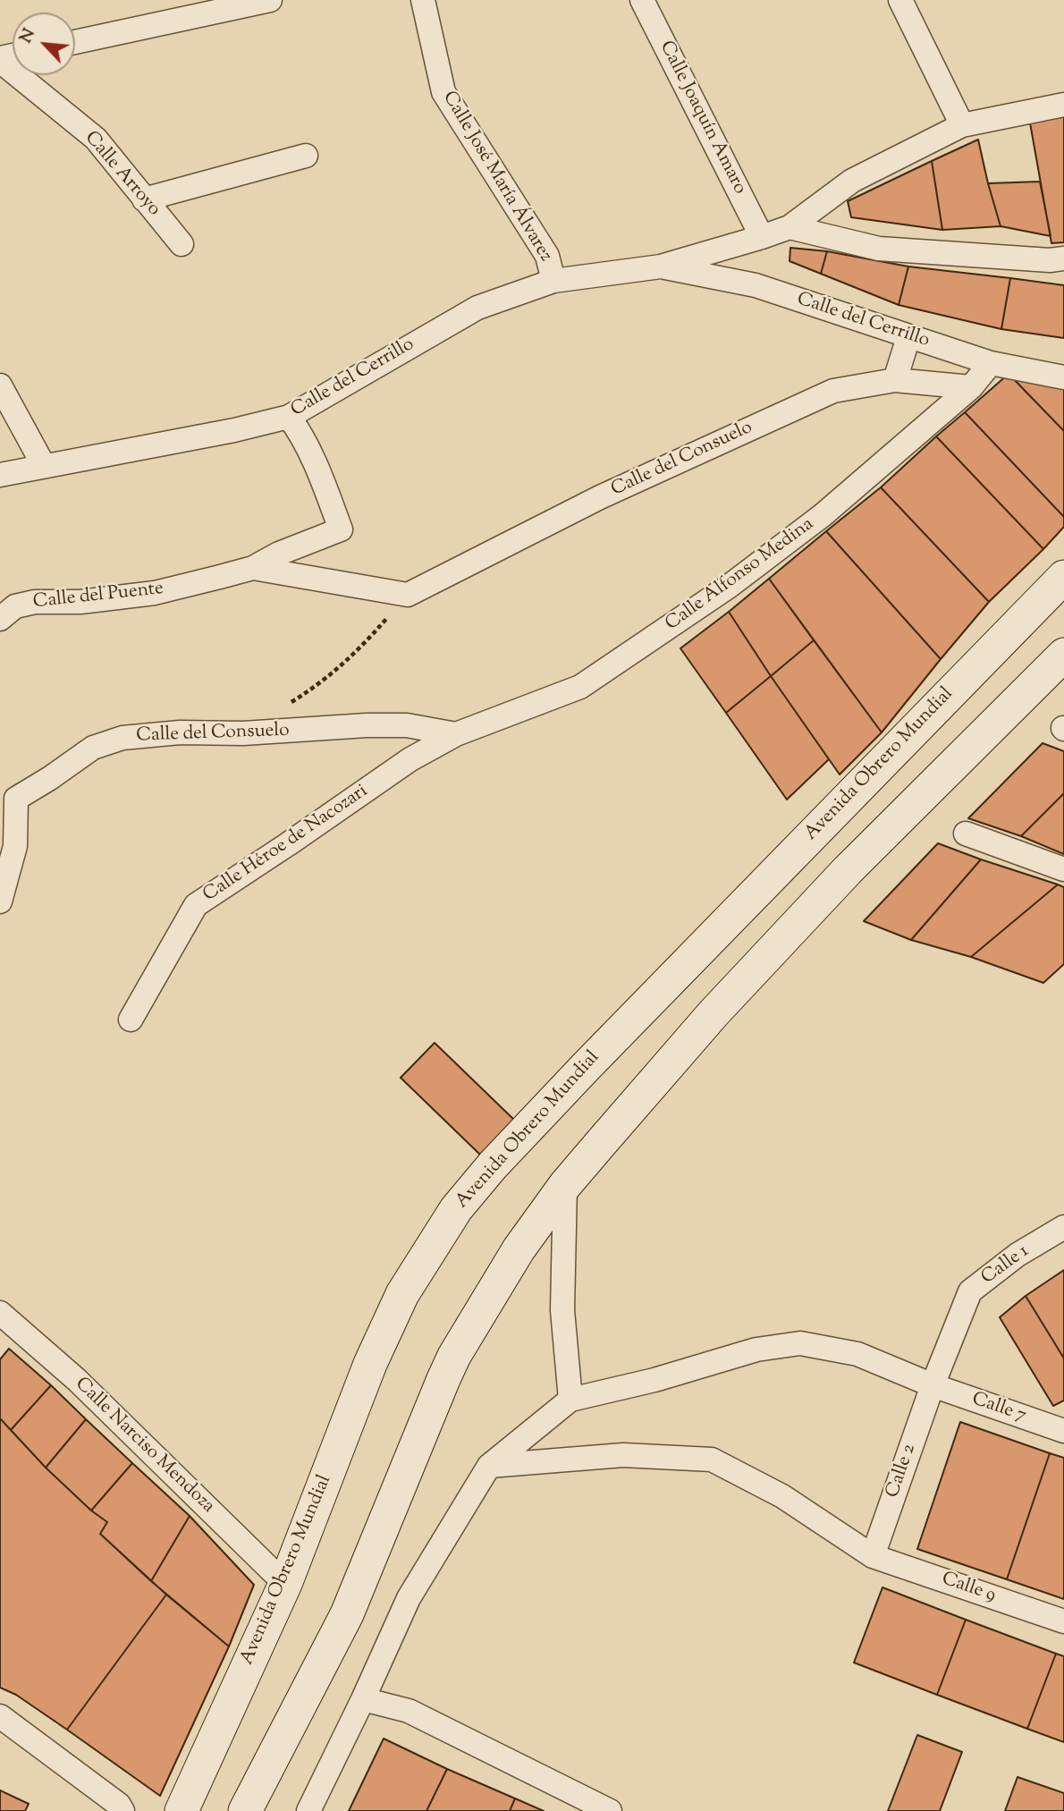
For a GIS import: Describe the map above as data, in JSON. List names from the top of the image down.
{
  "streets": {
    "main road": ["Avenida Obrero Mundial"],
    "street": [
      "Calle Joaquín Amaro",
      "Calle Arroyo",
      "Calle José María Álvarez",
      "Calle del Cerrillo",
      "Calle del Consuelo",
      "Calle Alfonso Medina",
      "Calle del Puente",
      "Calle Héroe de Nacozari",
      "Calle 1",
      "Calle 7",
      "Calle Narciso Mendoza",
      "Calle 2",
      "Calle 9"
    ]
  },
  "crossings": [
    ["Calle Joaquín Amaro", "Calle del Cerrillo"],
    ["Calle José María Álvarez", "Calle del Cerrillo"],
    ["Calle del Cerrillo", "Calle Alfonso Medina"],
    ["Calle del Cerrillo", "Calle del Puente"],
    ["Calle del Consuelo", "Calle Alfonso Medina"],
    ["Calle del Consuelo", "Calle Héroe de Nacozari"],
    ["Calle Alfonso Medina", "Calle Héroe de Nacozari"],
    ["Avenida Obrero Mundial", "Calle Narciso Mendoza"],
    ["Calle 1", "Calle 7"],
    ["Calle 1", "Calle 2"],
    ["Calle 7", "Calle 2"],
    ["Calle 2", "Calle 9"]
  ],
  "north": "top left"
}
